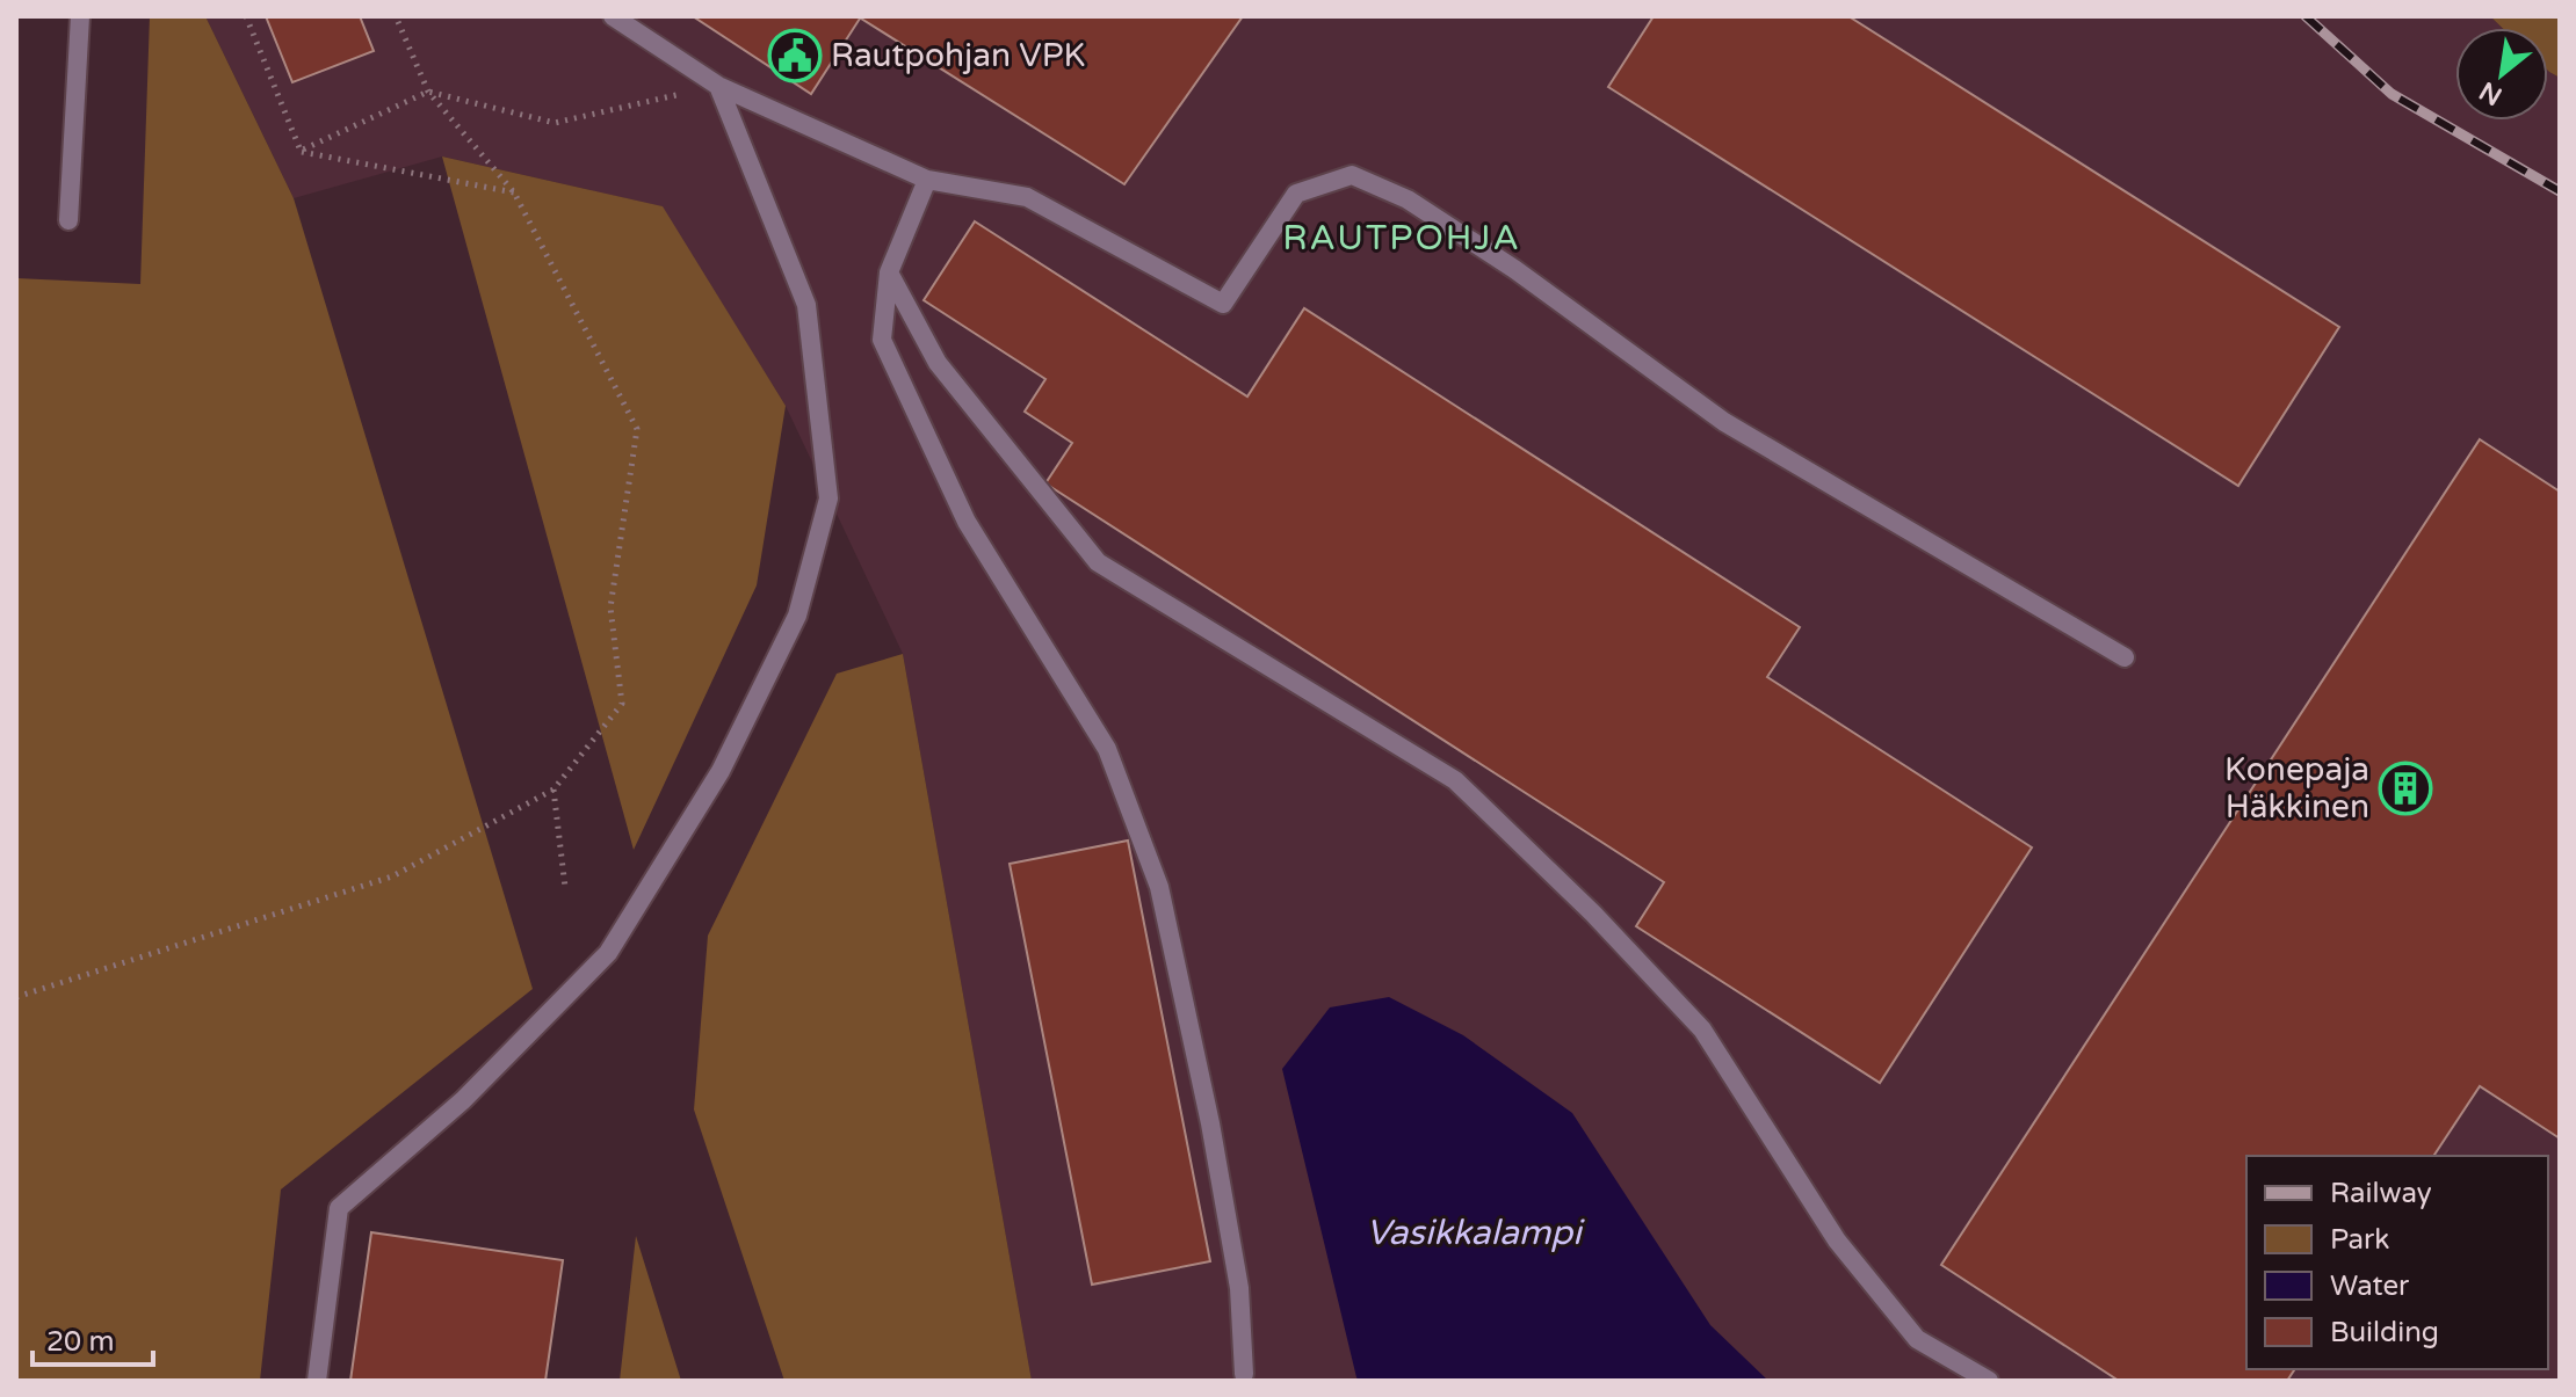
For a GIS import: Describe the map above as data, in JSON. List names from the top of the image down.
{
  "districts": ["RAUTPOHJA"],
  "water": ["Vasikkalampi"],
  "places": {
    "public building": ["Rautpohjan VPK"],
    "building": ["Konepaja Häkkinen"]
  },
  "legend": [
    "Railway",
    "Park",
    "Water",
    "Building"
  ],
  "scale_bar": "20 m",
  "north": "bottom left"
}
